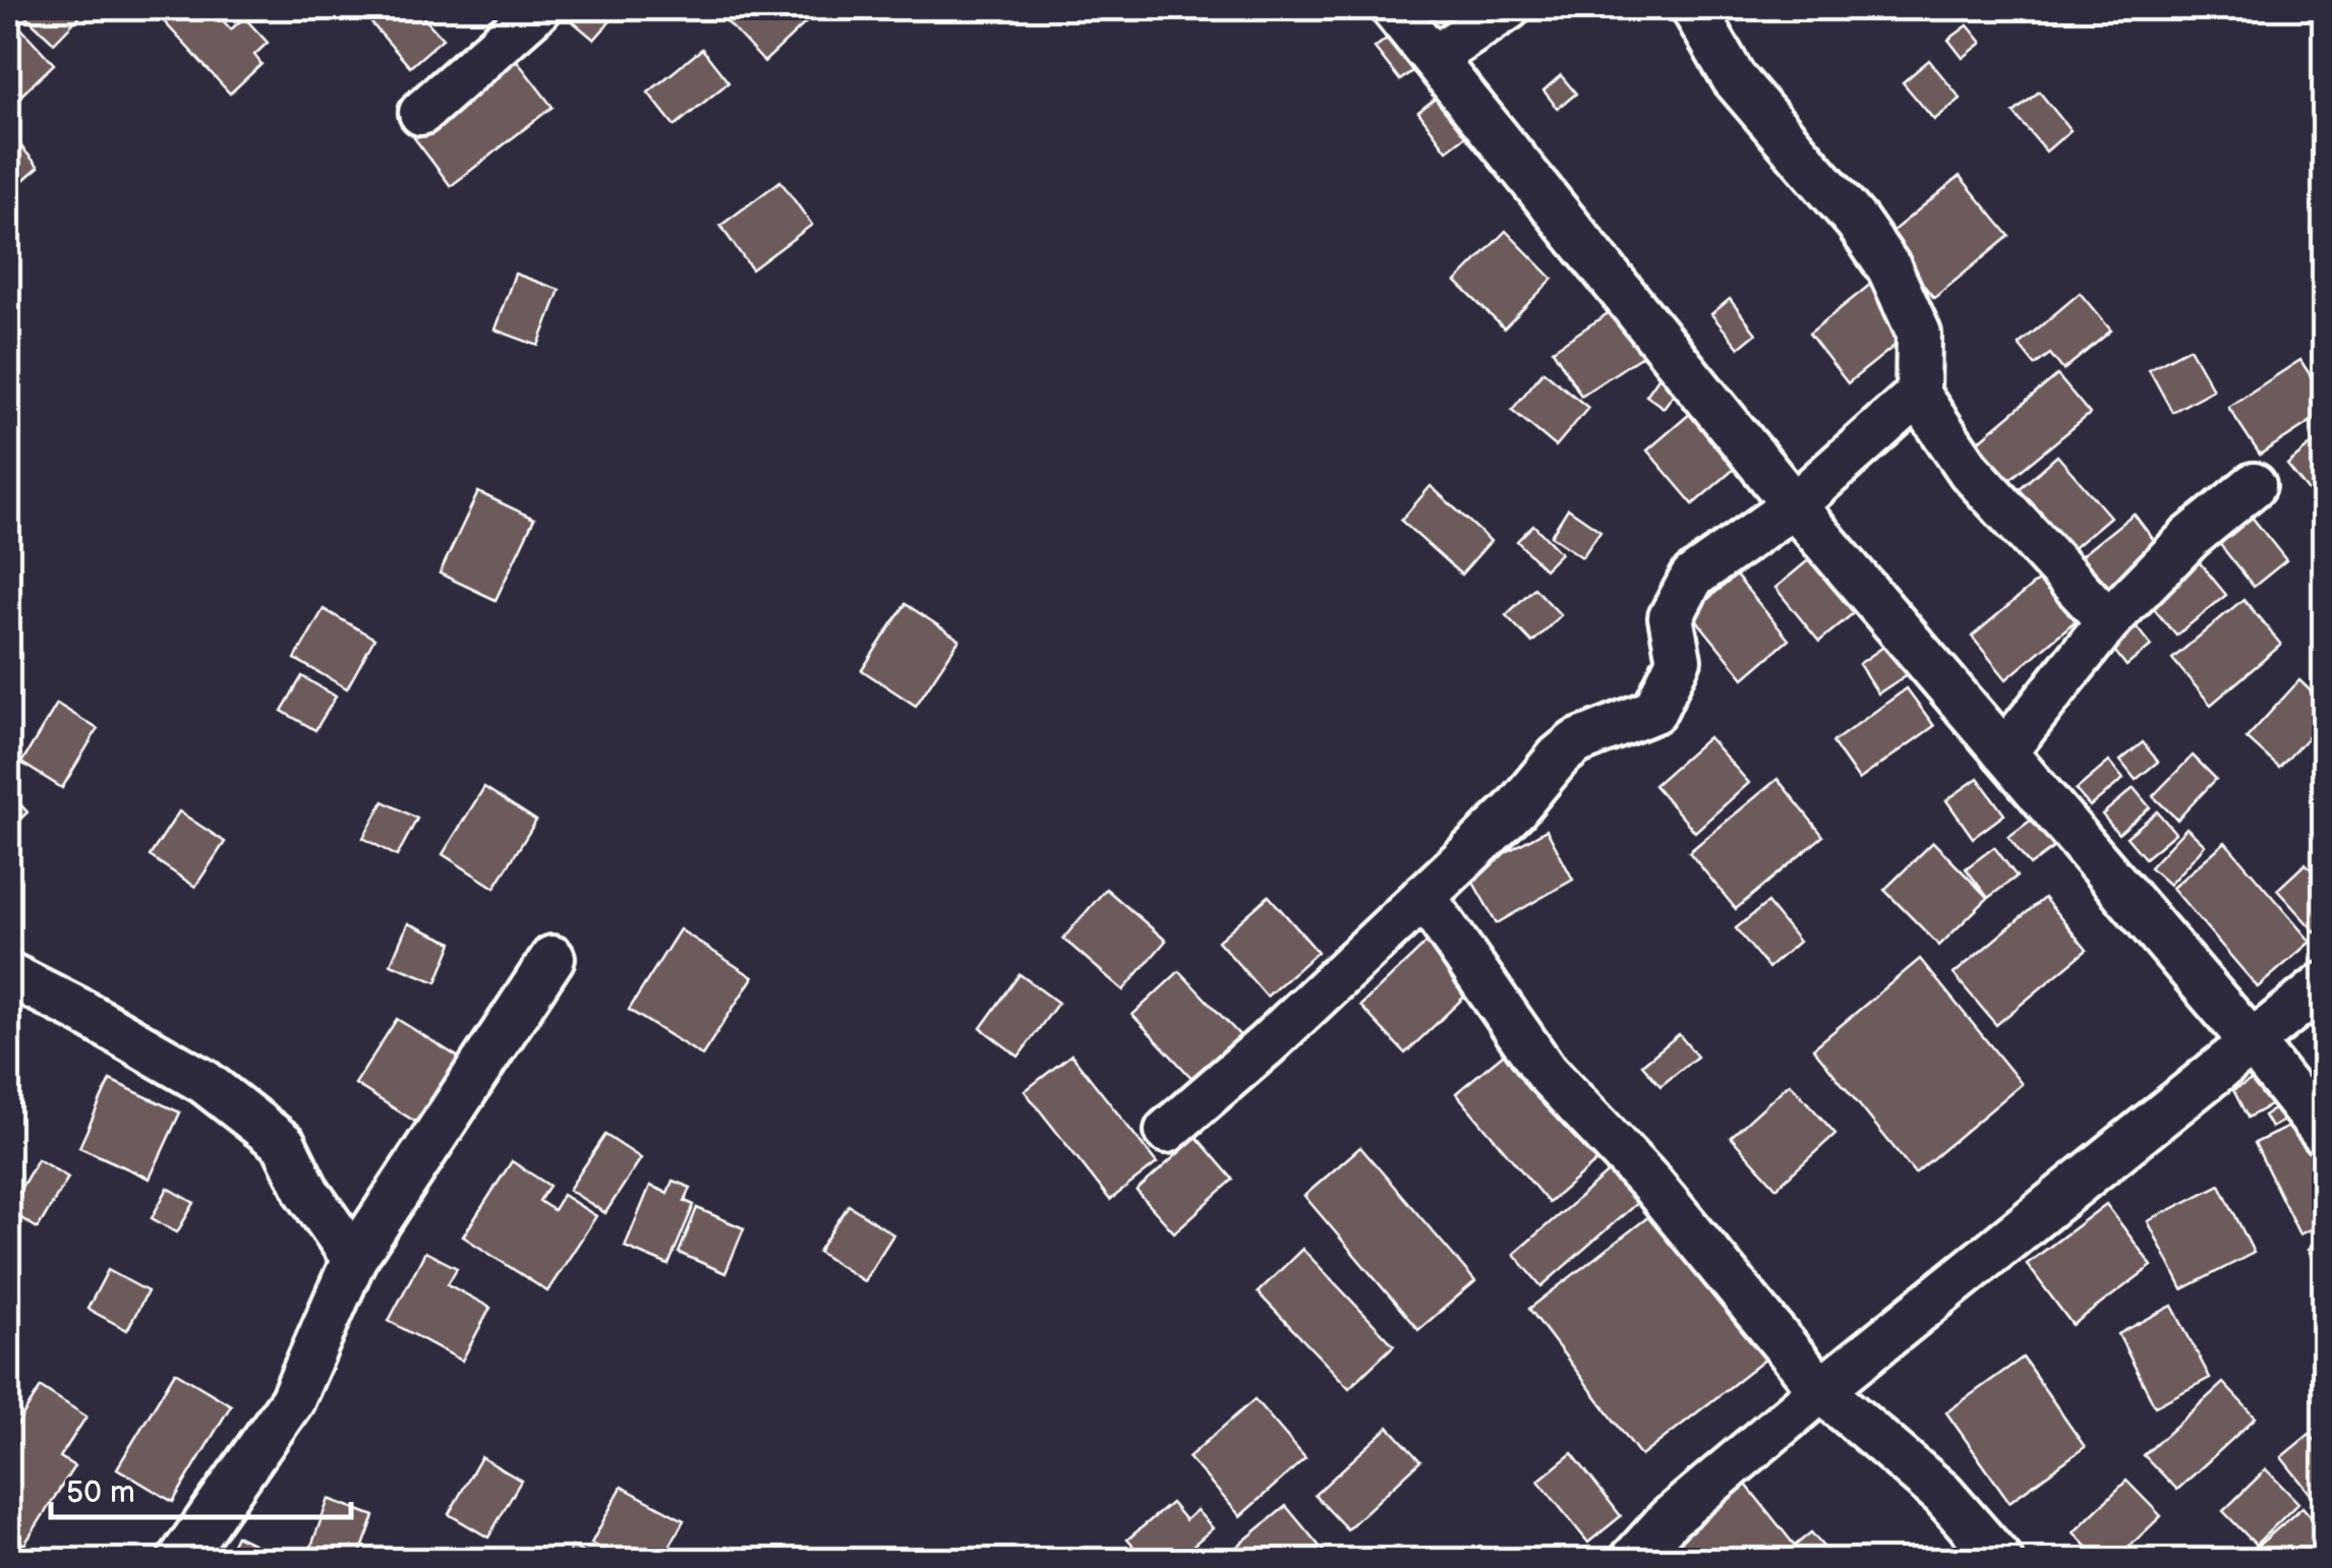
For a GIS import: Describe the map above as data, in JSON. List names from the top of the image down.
{
  "scale_bar": "50 m"
}
